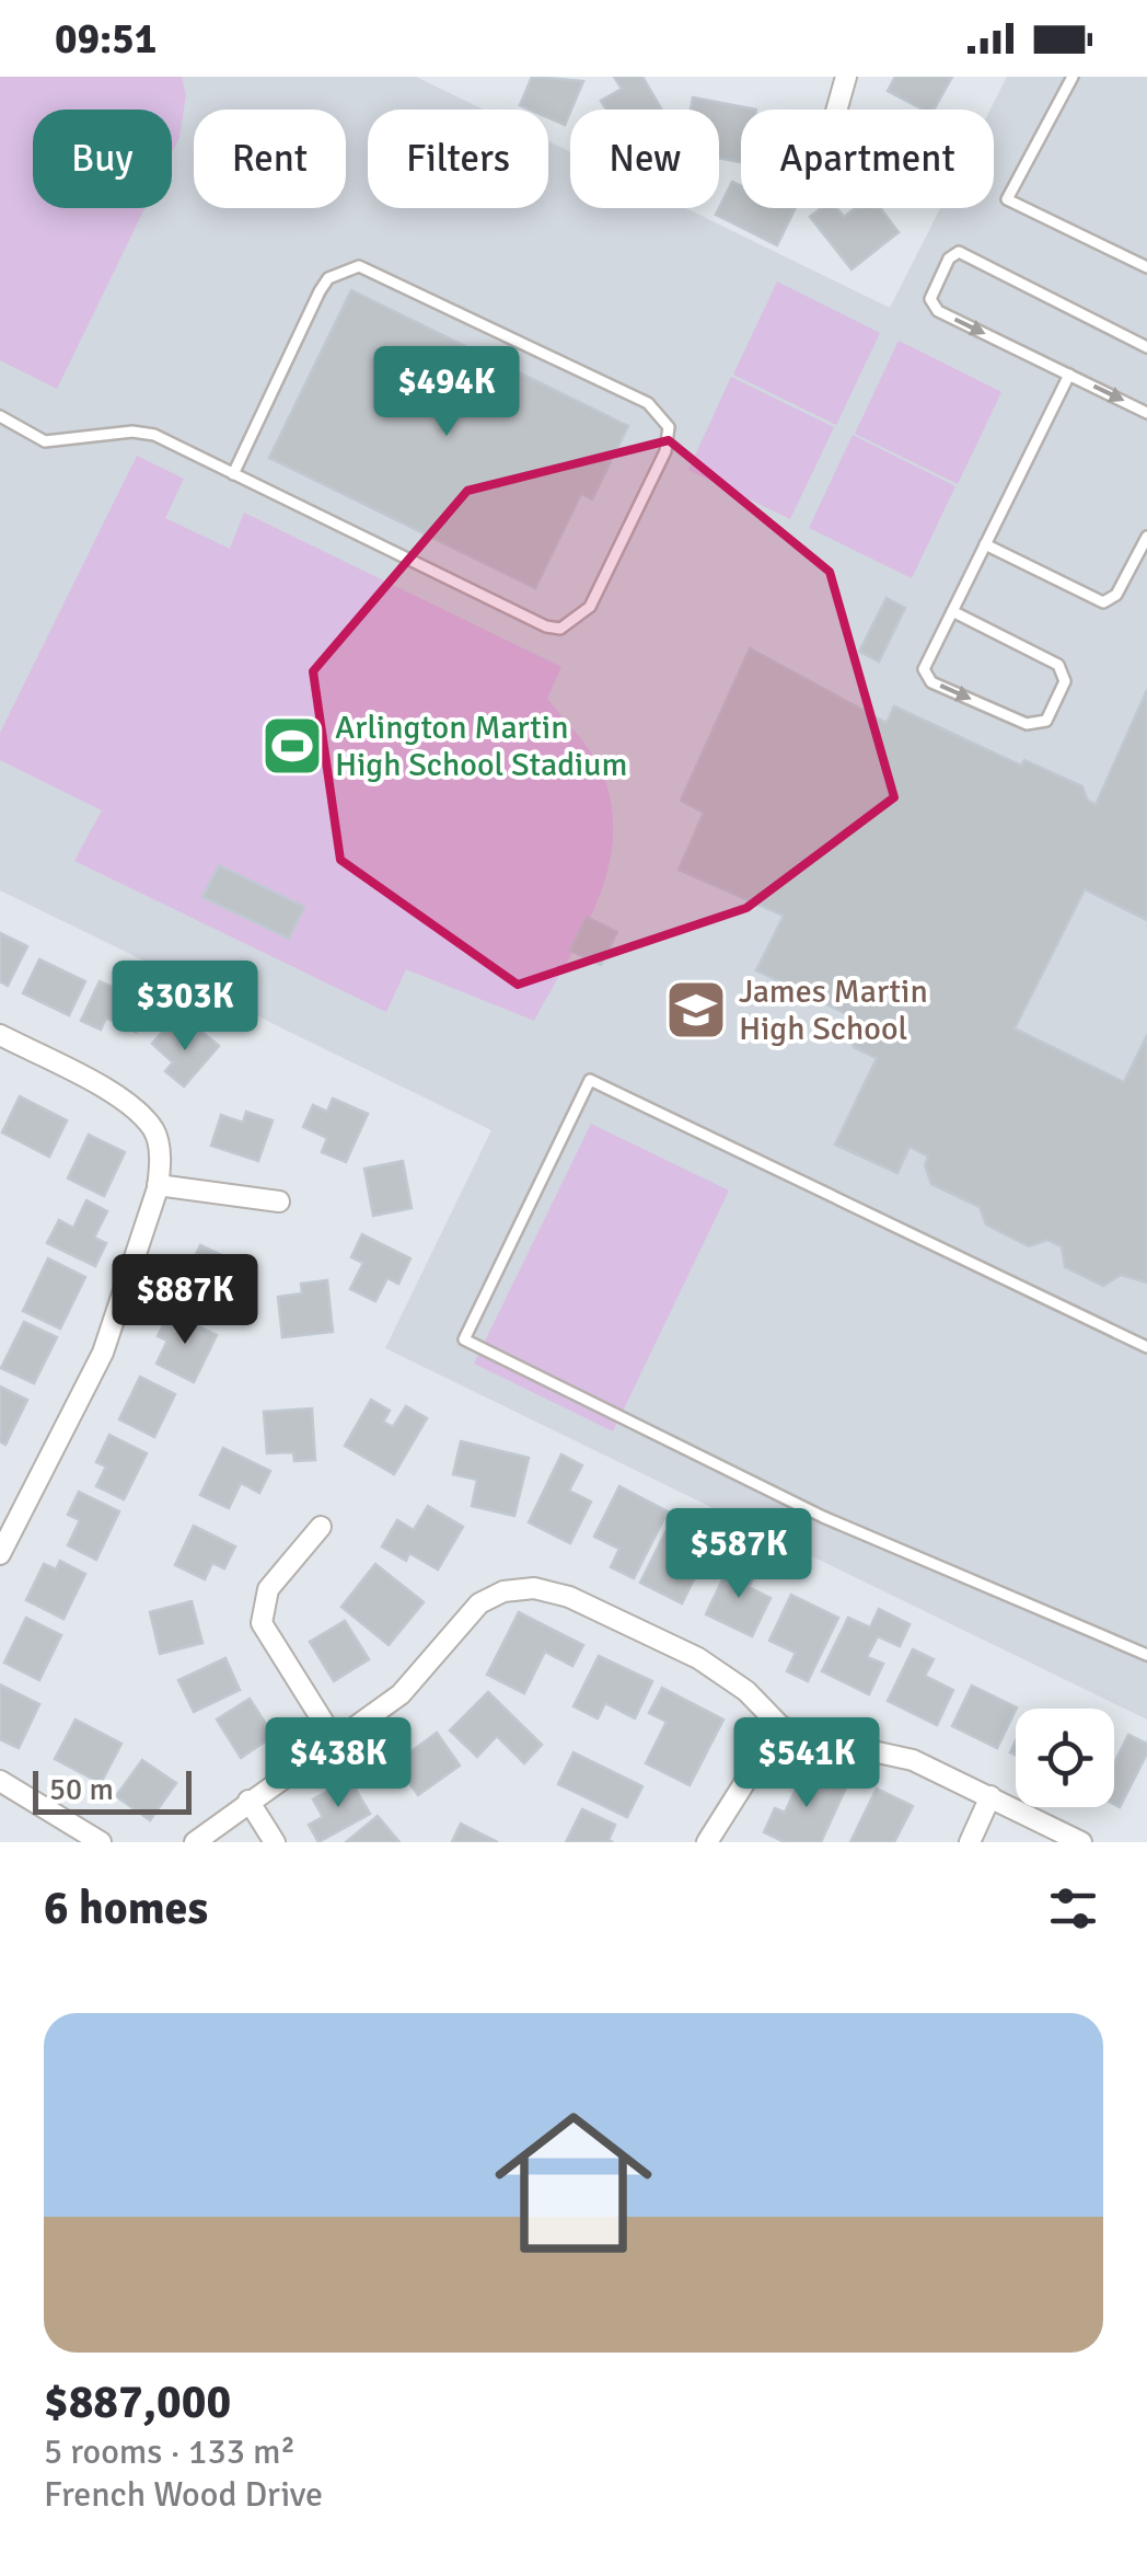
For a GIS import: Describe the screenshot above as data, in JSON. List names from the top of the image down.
{
  "places": {
    "sports": ["Arlington Martin High School Stadium"],
    "school or university": ["James Martin High School"]
  },
  "scale_bar": "50 m",
  "page": {
    "status": "09:51",
    "chip": [
      "Buy",
      "Rent",
      "Filters",
      "New",
      "Apartment"
    ],
    "price": [
      "$494K",
      "$303K",
      "$887K",
      "$587K",
      "$438K",
      "$541K"
    ],
    "scale": "50 m",
    "heading": "6 homes",
    "list": [
      {
        "name": "$887,000",
        "note": "5 rooms · 133 m² · French Wood Drive"
      }
    ]
  }
}
